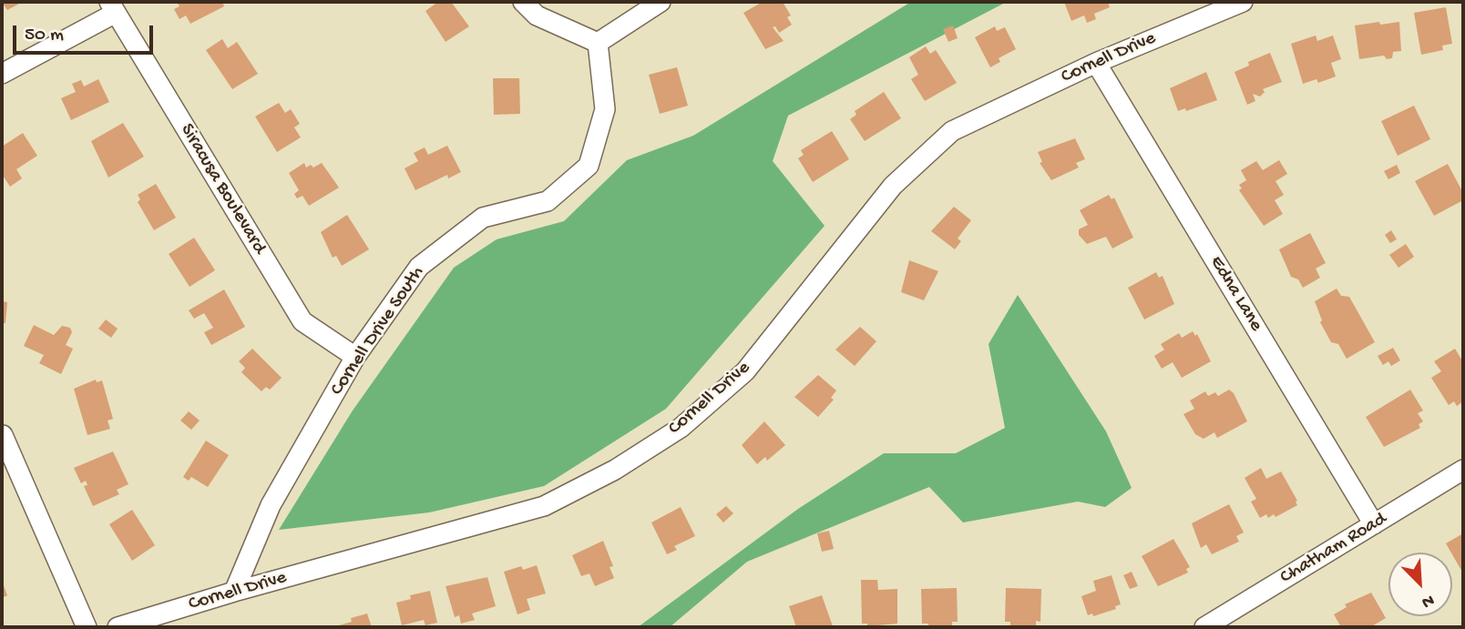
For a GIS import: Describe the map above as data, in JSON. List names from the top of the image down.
{
  "streets": {
    "street": [
      "Cornell Drive",
      "Siracusa Boulevard",
      "Edna Lane",
      "Cornell Drive South",
      "Chatham Road"
    ]
  },
  "crossings": [
    ["Cornell Drive", "Edna Lane"],
    ["Cornell Drive", "Cornell Drive South"],
    ["Siracusa Boulevard", "Cornell Drive South"],
    ["Edna Lane", "Chatham Road"]
  ],
  "scale_bar": "50 m",
  "north": "bottom right"
}
